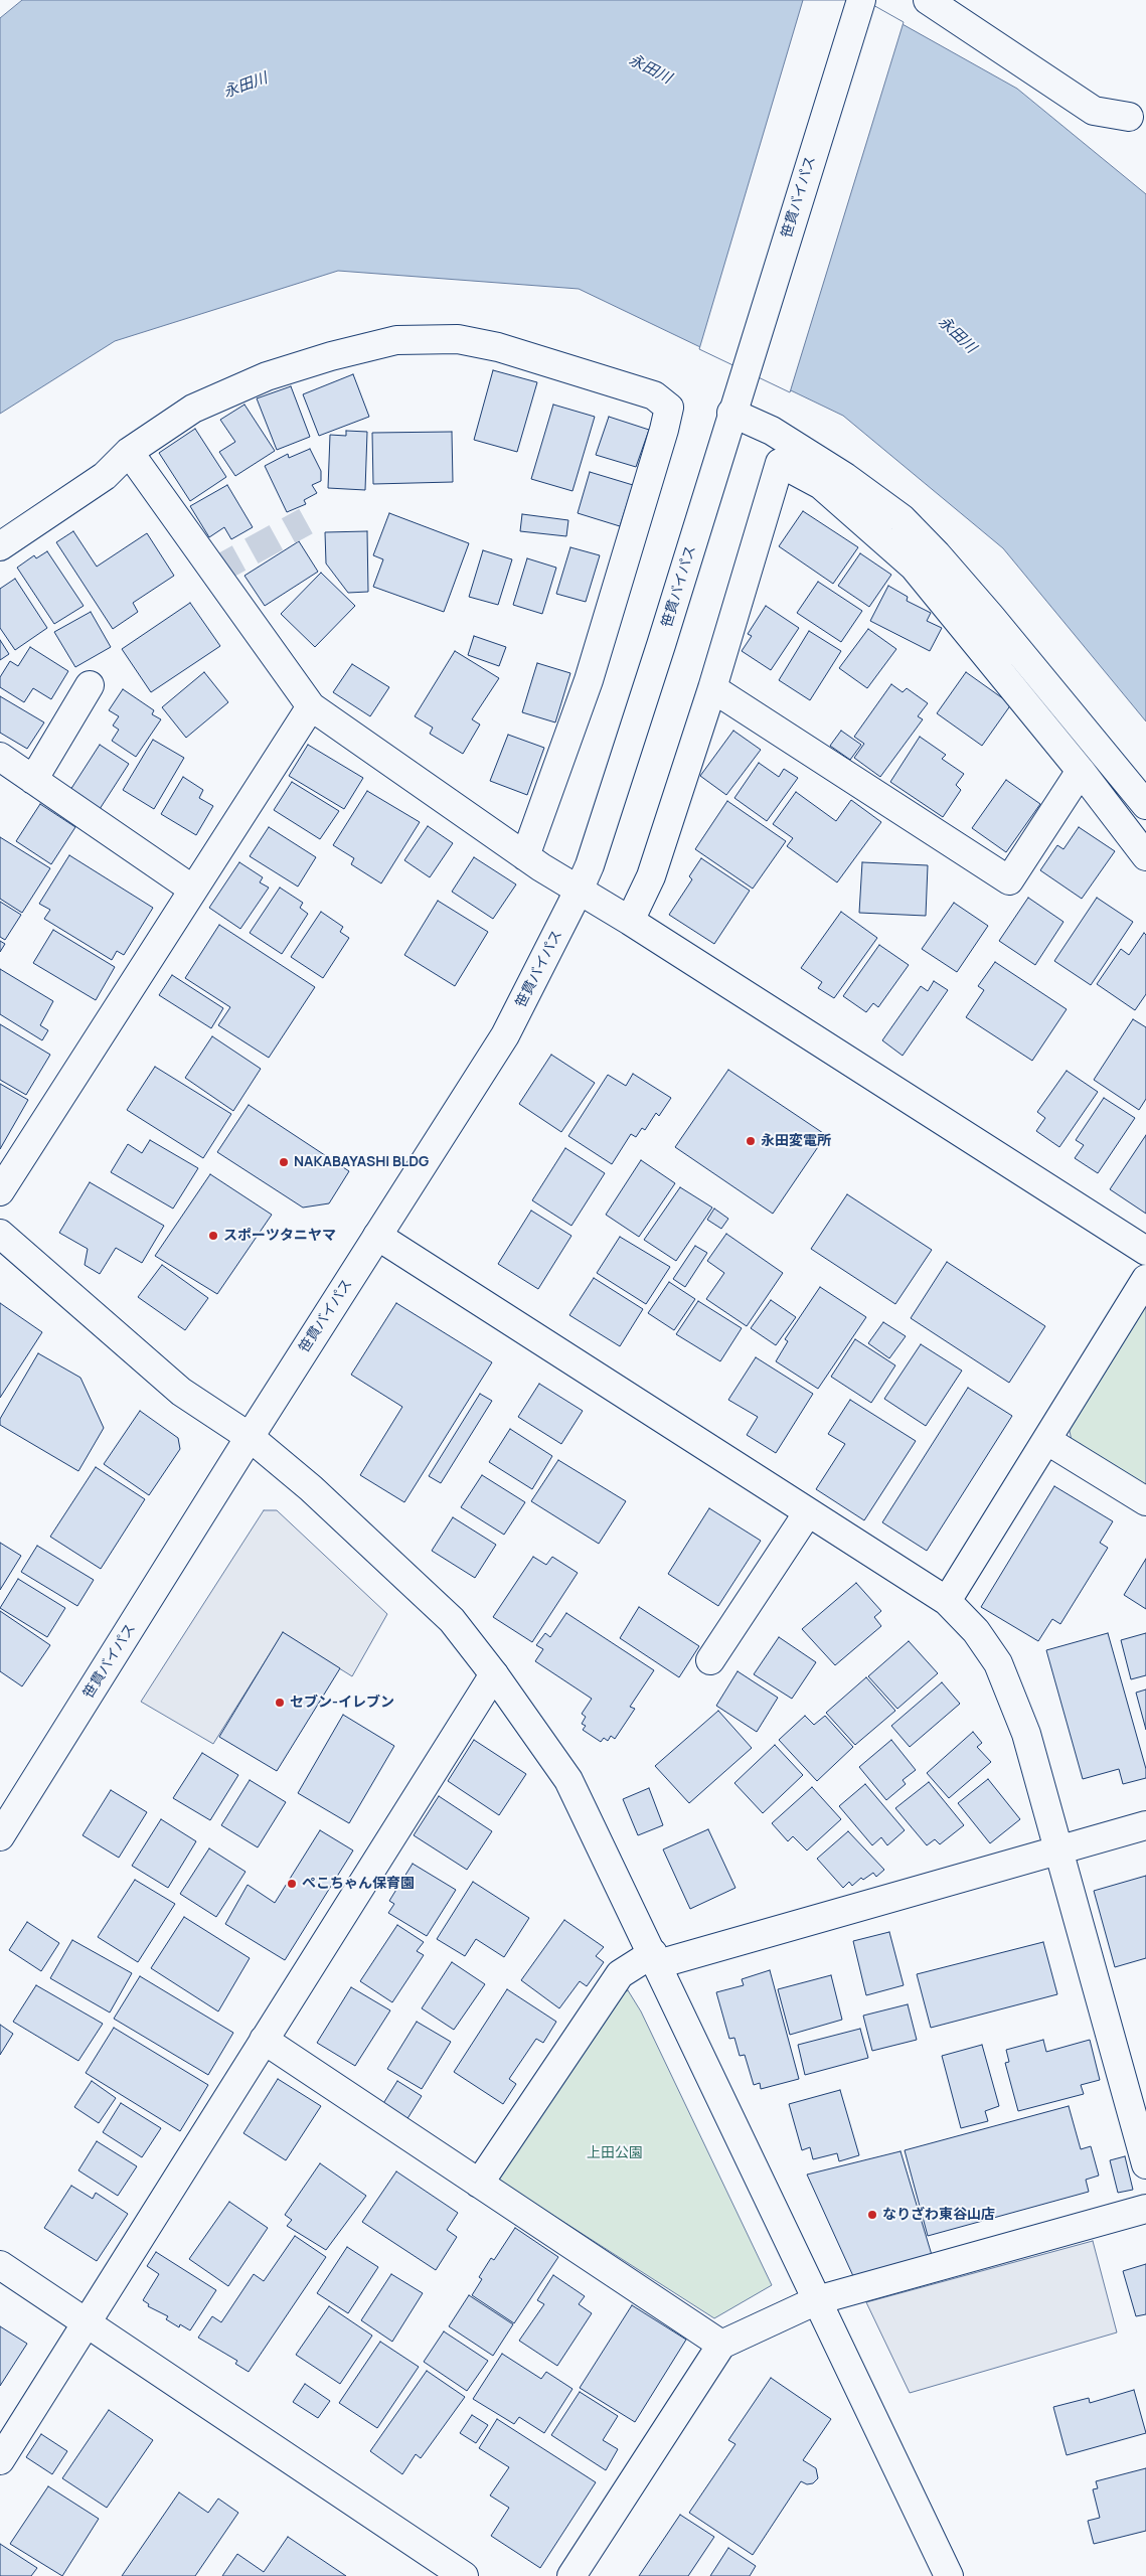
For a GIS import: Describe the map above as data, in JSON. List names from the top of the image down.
{
  "streets": {
    "street": ["笹貫バイパス"]
  },
  "water": ["永田川"],
  "parks": ["上田公園"],
  "places": [
    "永田変電所",
    "NAKABAYASHI BLDG",
    "スポーツタニヤマ",
    "セブン-イレブン",
    "ぺこちゃん保育園",
    "なりざわ東谷山店"
  ]
}
